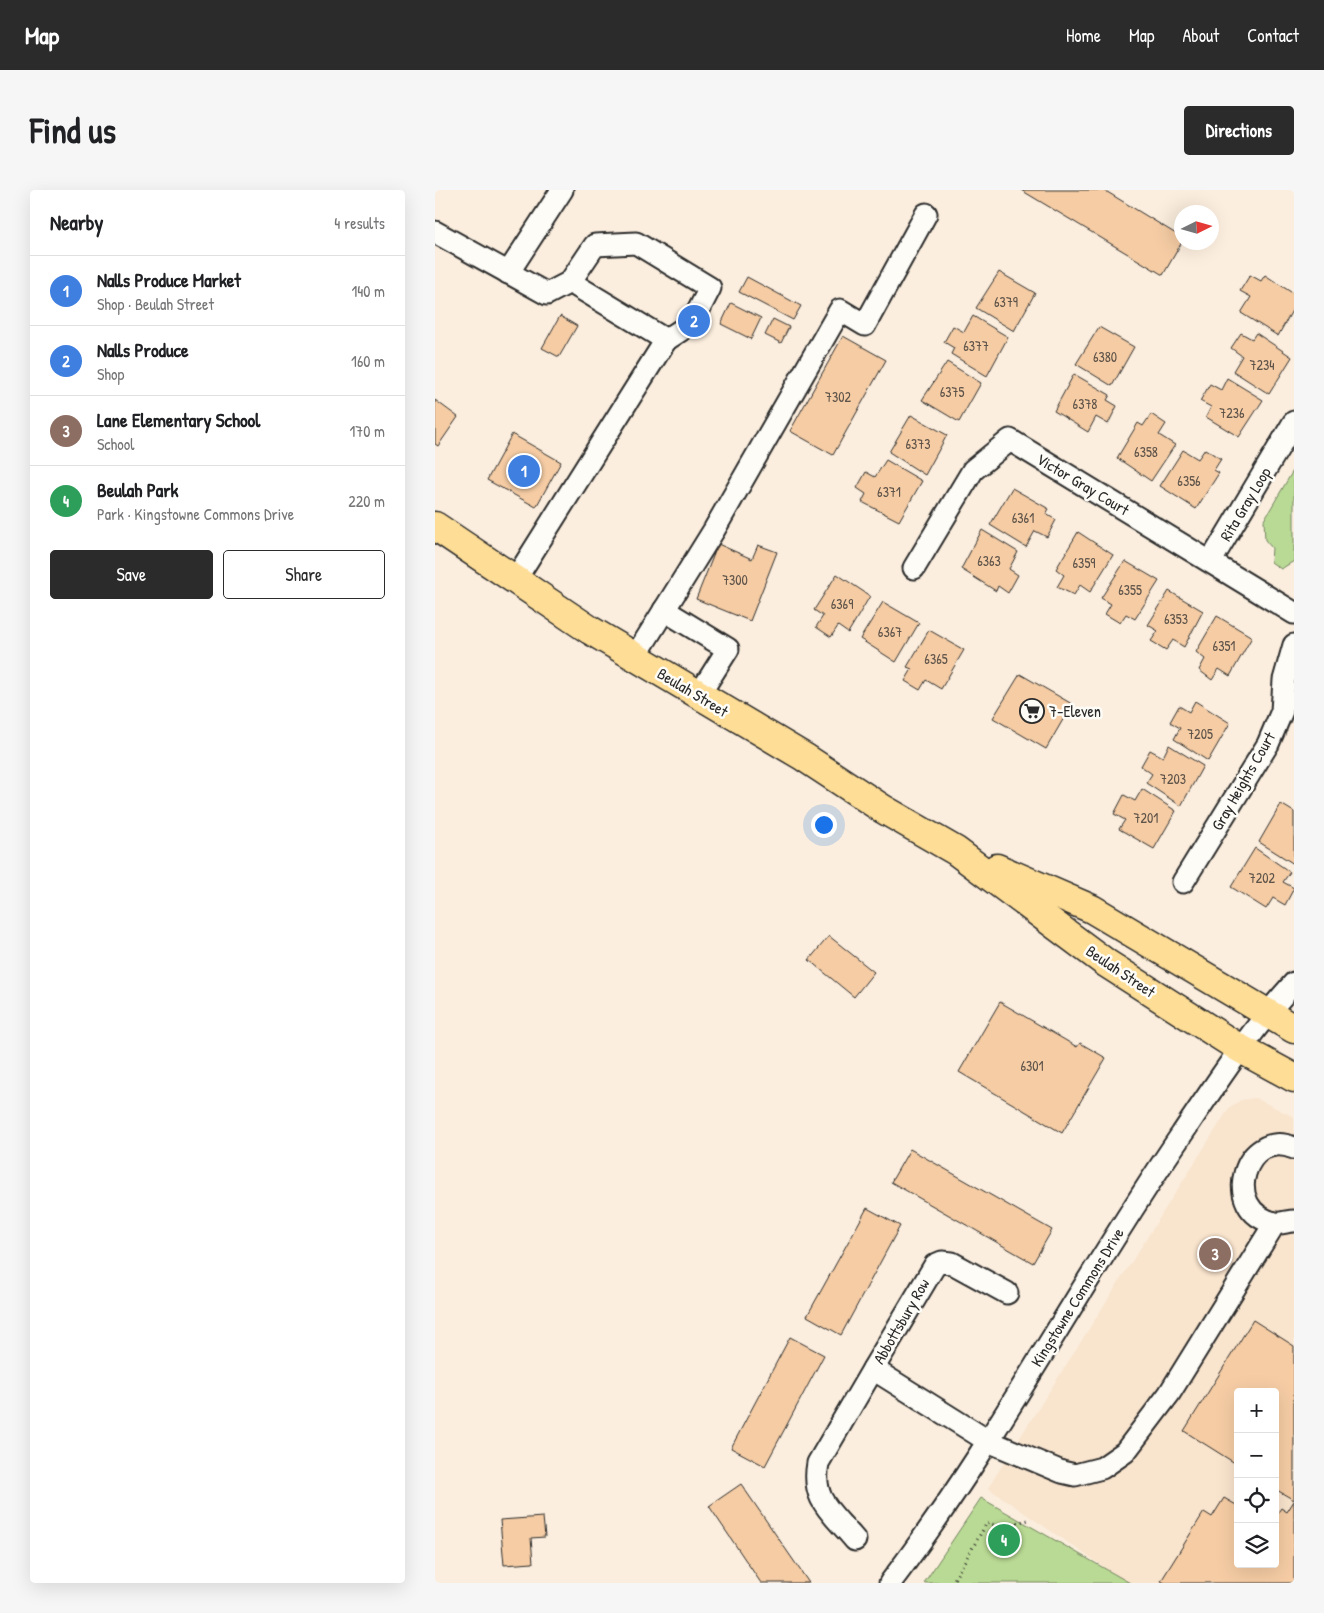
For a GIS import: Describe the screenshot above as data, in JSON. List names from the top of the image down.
{
  "streets": {
    "main road": ["Beulah Street"],
    "street": [
      "Victor Gray Court",
      "Rita Gray Loop",
      "Gray Heights Court",
      "Kingstowne Commons Drive",
      "Abbottsbury Row"
    ]
  },
  "crossings": [
    ["Victor Gray Court", "Rita Gray Loop"],
    ["Beulah Street", "Kingstowne Commons Drive"],
    ["Kingstowne Commons Drive", "Abbottsbury Row"]
  ],
  "places": {
    "supermarket": ["7-Eleven"]
  },
  "house_numbers": [
    "6379",
    "6377",
    "6380",
    "7234",
    "6375",
    "7302",
    "6378",
    "7236",
    "6373",
    "6358",
    "6356",
    "6371",
    "6361",
    "6363",
    "6359",
    "7300",
    "6355",
    "6369",
    "6353",
    "6367",
    "6351",
    "6365",
    "7205",
    "7203",
    "7201",
    "7202",
    "6301"
  ],
  "north": "right",
  "page": {
    "header": "Map",
    "nav": [
      "Home",
      "Map",
      "About",
      "Contact"
    ],
    "buttons": [
      "Directions",
      ["Save", "Share"]
    ],
    "title": "Find us",
    "heading": ["Nearby", "4 results"],
    "list": [
      {
        "mark": "1",
        "name": "Nalls Produce Market",
        "note": "Shop · Beulah Street",
        "value": "140 m"
      },
      {
        "mark": "2",
        "name": "Nalls Produce",
        "note": "Shop",
        "value": "160 m"
      },
      {
        "mark": "3",
        "name": "Lane Elementary School",
        "note": "School",
        "value": "170 m"
      },
      {
        "mark": "4",
        "name": "Beulah Park",
        "note": "Park · Kingstowne Commons Drive",
        "value": "220 m"
      }
    ],
    "pins": [
      "2",
      "1",
      "3",
      "4"
    ],
    "map_buttons": ["+", "−"]
  }
}
